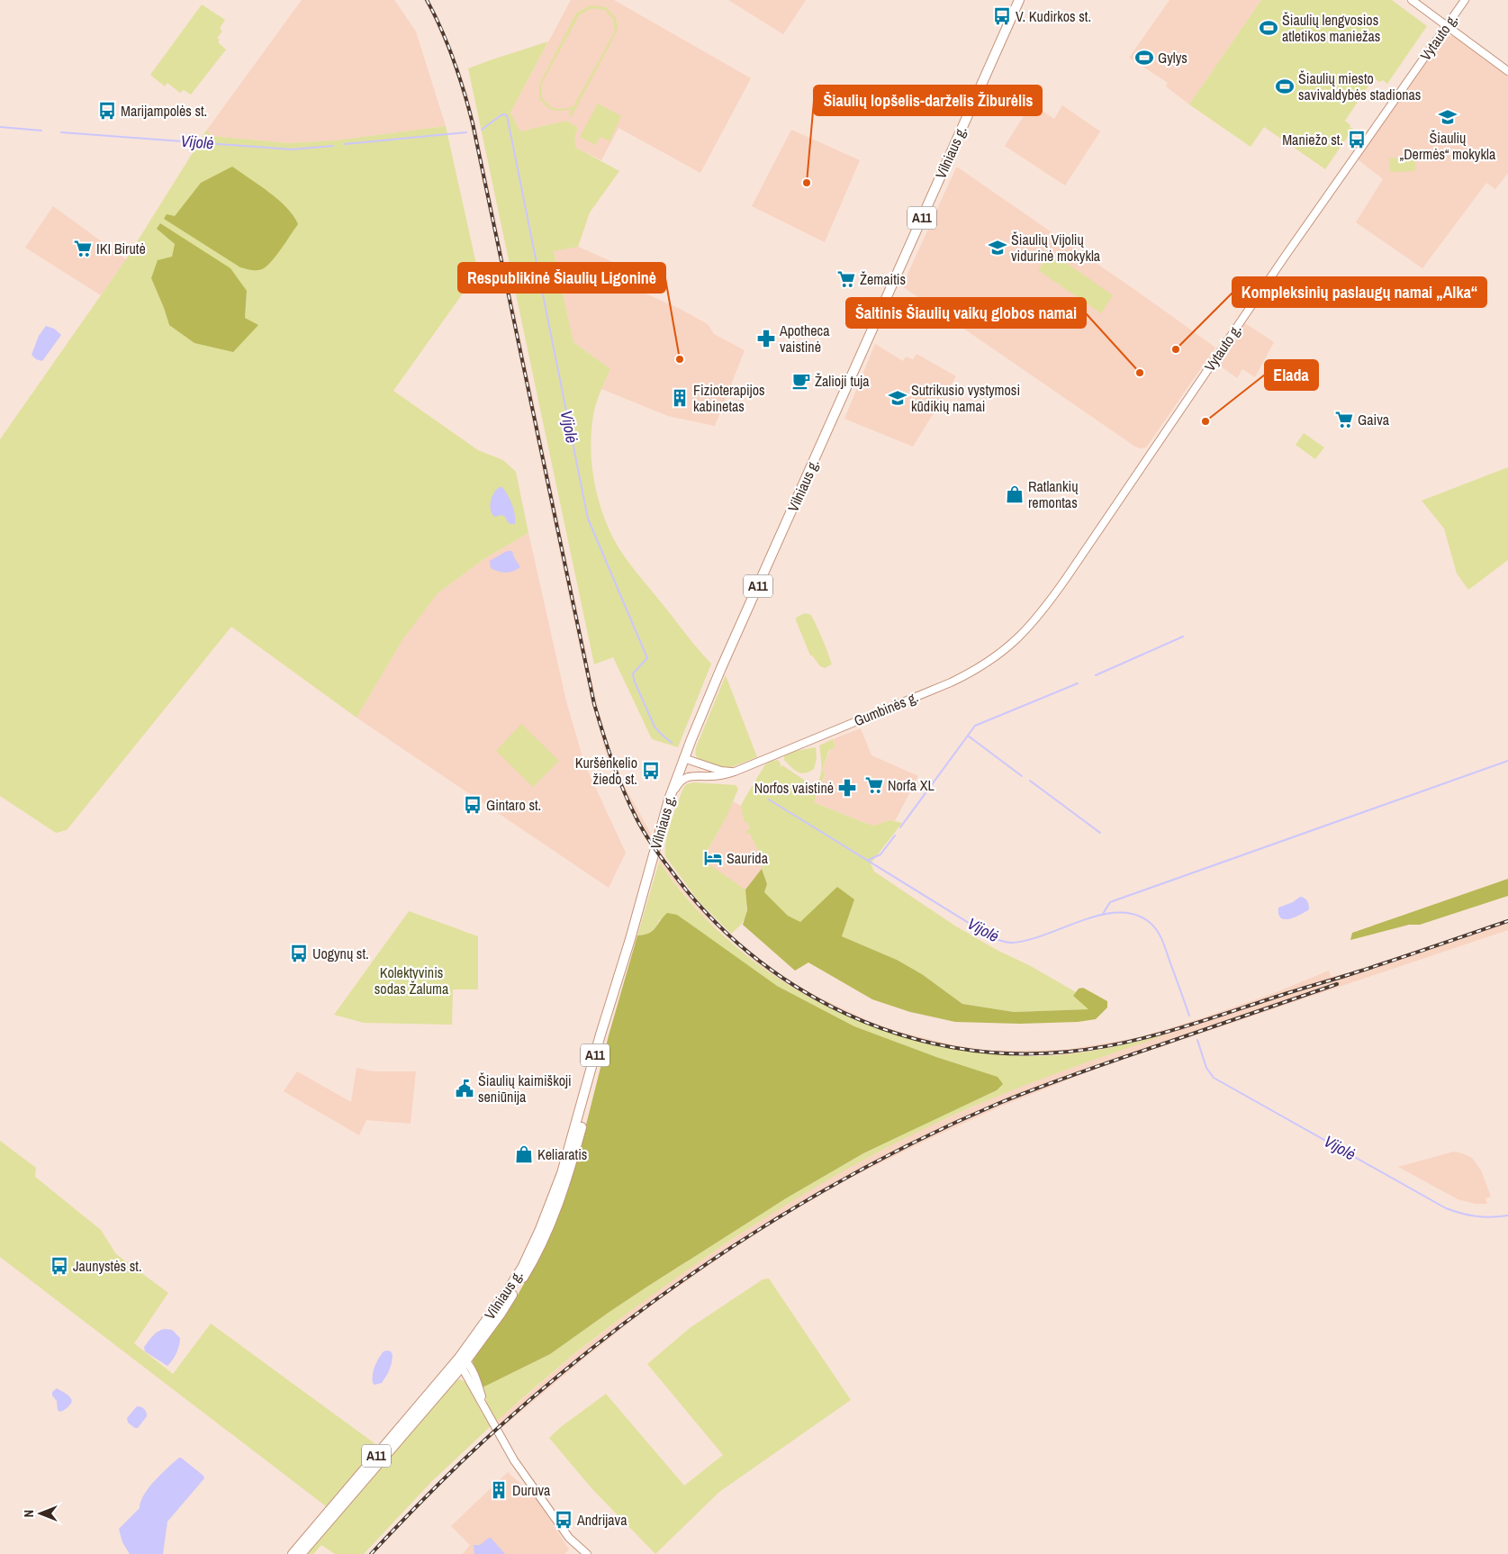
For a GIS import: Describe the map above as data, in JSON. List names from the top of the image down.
{
  "streets": {
    "highway": ["Vilniaus g.", "A11"],
    "main road": ["Vytauto g.", "Gumbinės g."]
  },
  "crossings": [
    ["Vytauto g.", "Gumbinės g."],
    ["Vilniaus g.", "Gumbinės g."]
  ],
  "water": ["Vijolė"],
  "parks": ["Kolektyvinis sodas Žaluma"],
  "places": {
    "bus stop": [
      "V. Kudirkos st.",
      "Marijampolės st.",
      "Maniežo st.",
      "Kuršėnkelio žiedo st.",
      "Gintaro st.",
      "Uogynų st.",
      "Jaunystės st.",
      "Andrijava"
    ],
    "sports": ["Šiaulių lengvosios atletikos maniežas", "Gylys", "Šiaulių miesto savivaldybės stadionas"],
    "school or university": ["Šiaulių „Dermės“ mokykla", "Šiaulių Vijolių vidurinė mokykla", "Sutrikusio vystymosi kūdikių namai"],
    "other": [
      "Šiaulių lopšelis-darželis Žiburėlis",
      "Kompleksinių paslaugų namai „Alka“",
      "Respublikinė Šiaulių Ligoninė",
      "Šaltinis Šiaulių vaikų globos namai",
      "Elada"
    ],
    "supermarket": [
      "IKI Birutė",
      "Žemaitis",
      "Gaiva",
      "Norfa XL"
    ],
    "pharmacy": ["Apotheca vaistinė", "Norfos vaistinė"],
    "cafe": ["Žalioji tuja"],
    "building": ["Fizioterapijos kabinetas", "Duruva"],
    "shop": ["Ratlankių remontas", "Keliaratis"],
    "hotel": ["Saurida"],
    "public building": ["Šiaulių kaimiškoji seniūnija"]
  },
  "north": "left"
}
